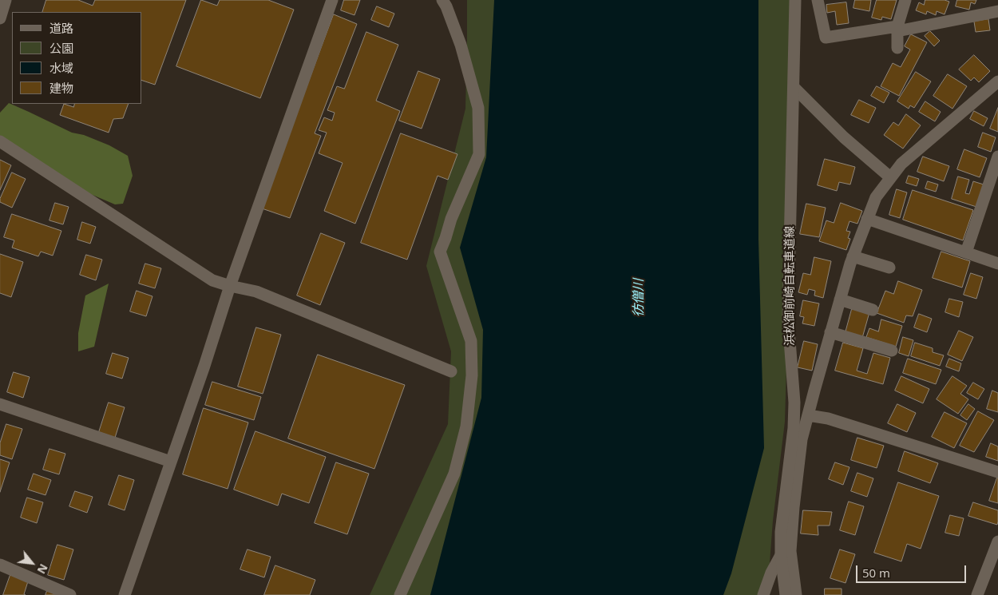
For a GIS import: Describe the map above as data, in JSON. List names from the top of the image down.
{
  "streets": {
    "street": ["浜松御前崎自転車道線"]
  },
  "water": ["彷僧川"],
  "legend": [
    "道路",
    "公園",
    "水域",
    "建物"
  ],
  "scale_bar": "50 m",
  "north": "bottom right"
}
